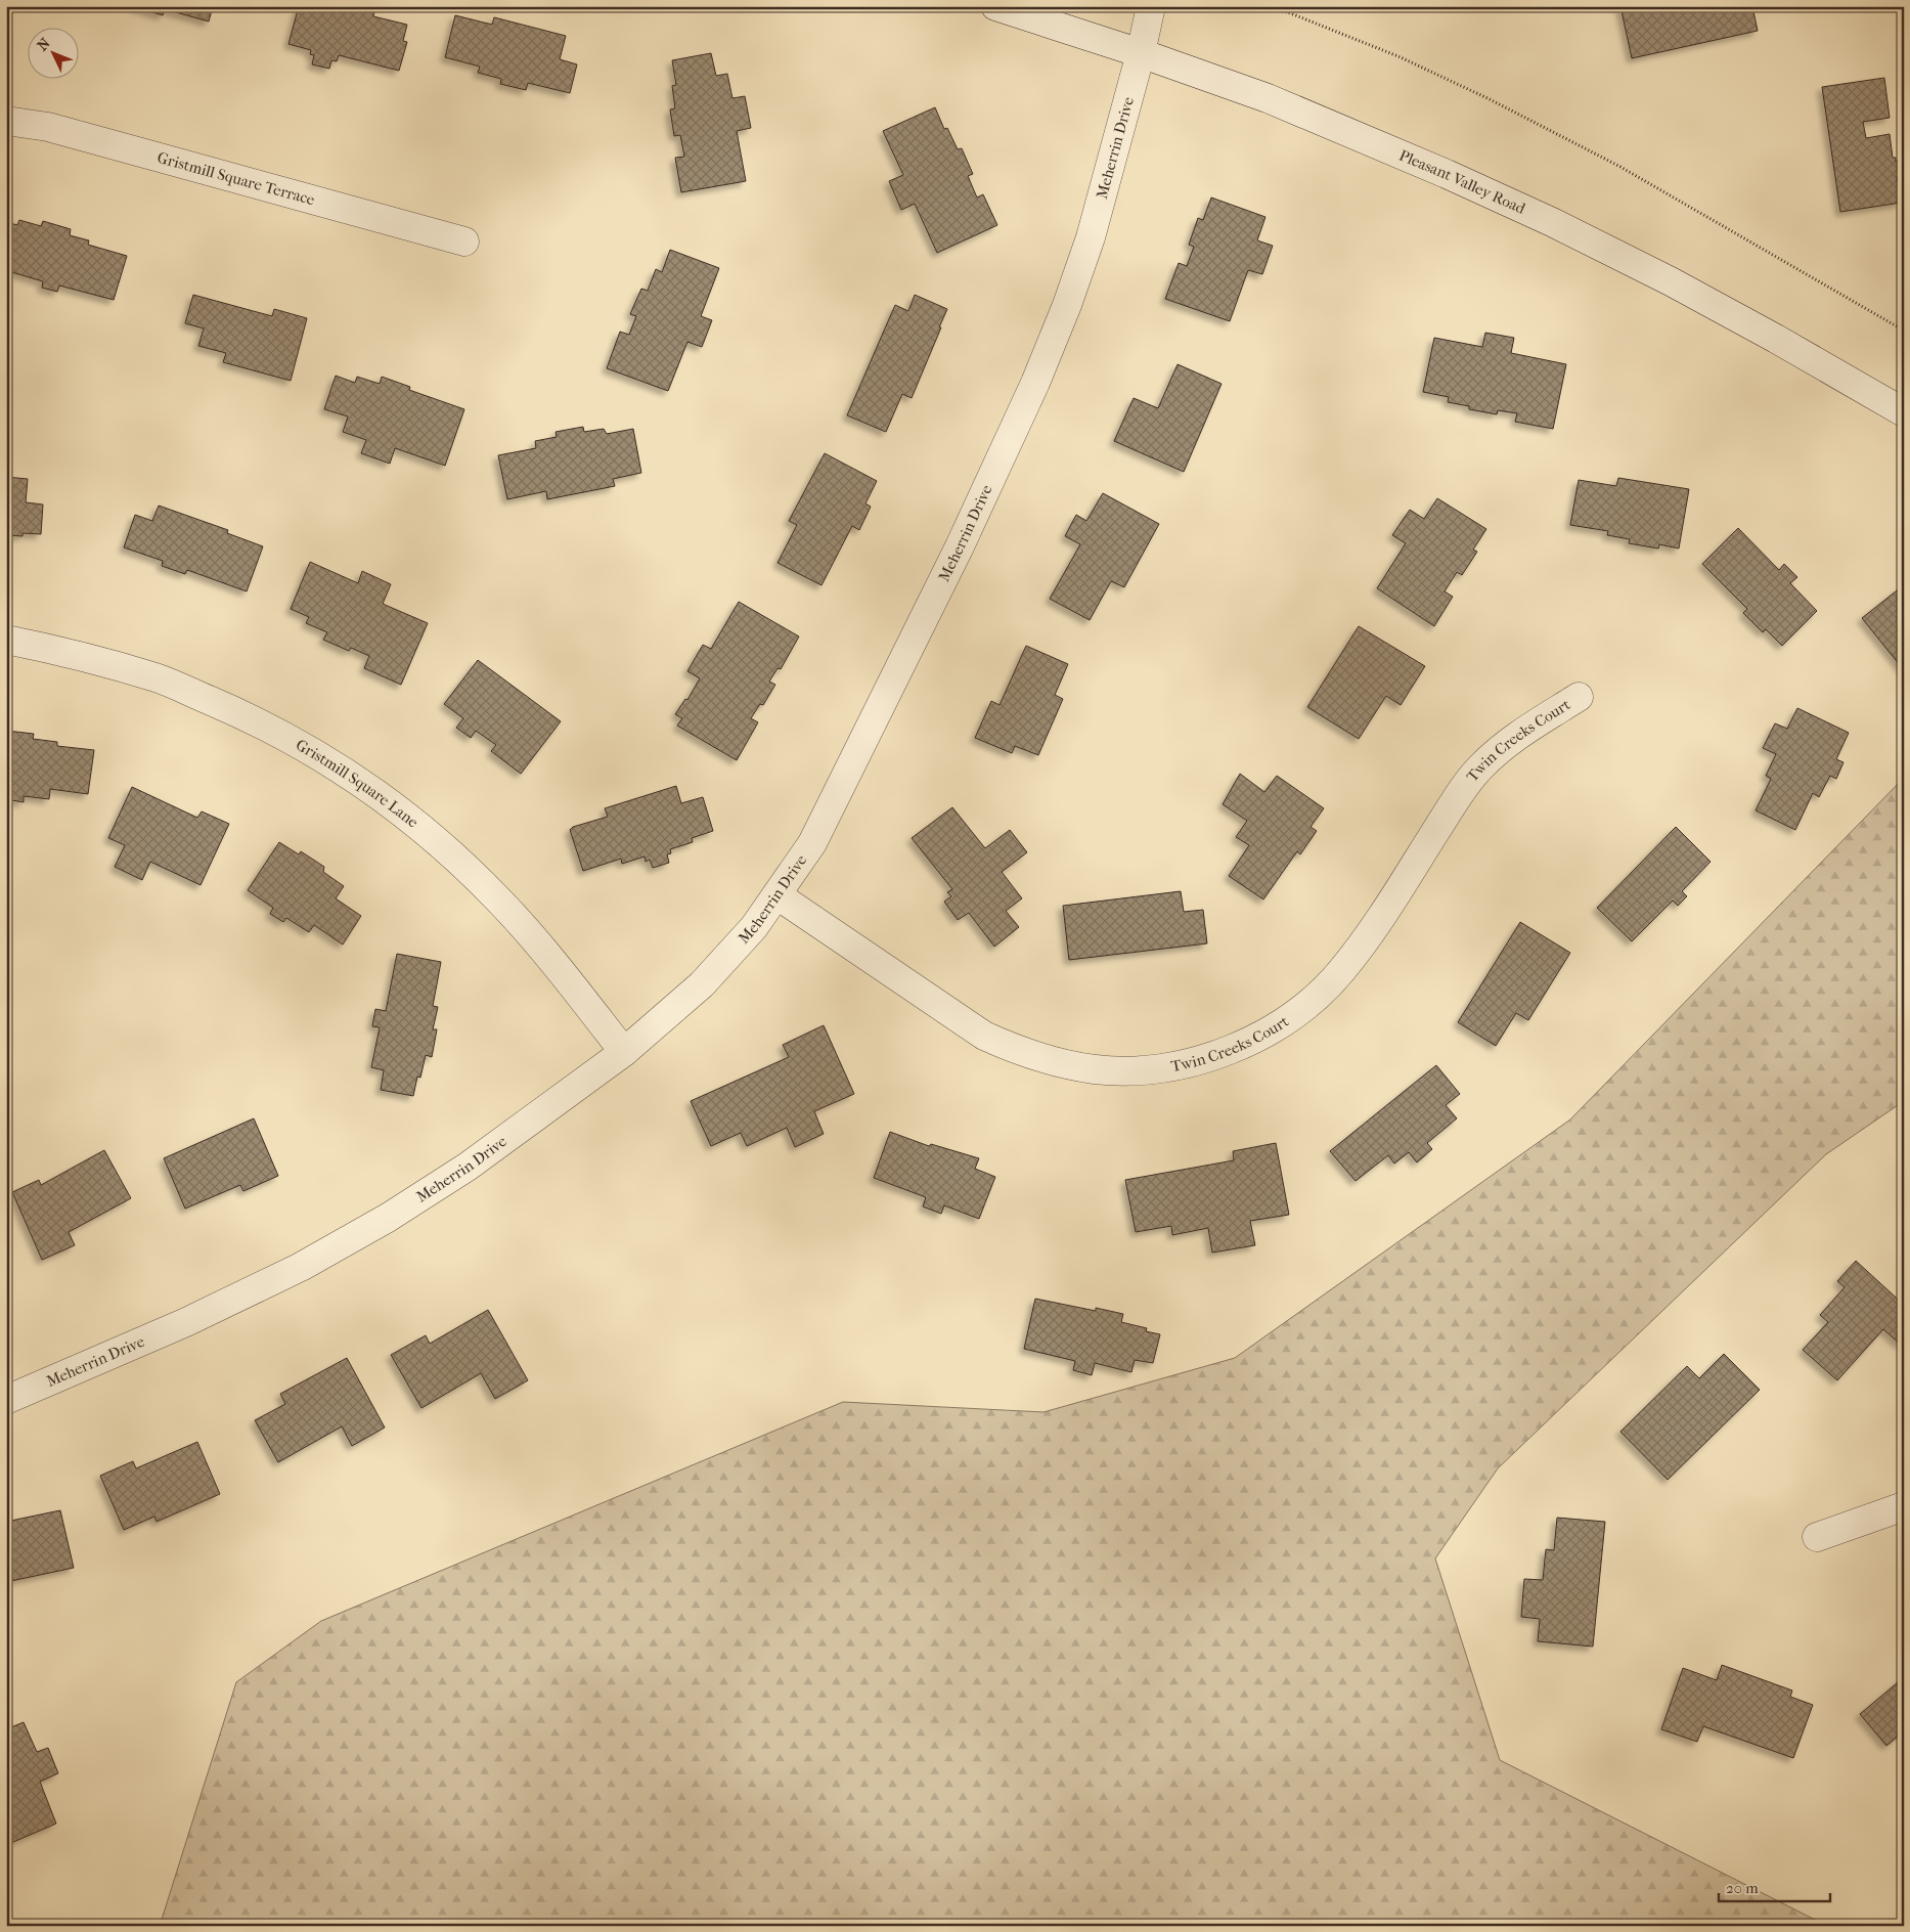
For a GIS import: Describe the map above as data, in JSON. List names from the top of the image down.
{
  "streets": {
    "street": [
      "Meherrin Drive",
      "Gristmill Square Terrace",
      "Pleasant Valley Road",
      "Twin Creeks Court",
      "Gristmill Square Lane"
    ]
  },
  "crossings": [
    ["Meherrin Drive", "Pleasant Valley Road"],
    ["Meherrin Drive", "Twin Creeks Court"],
    ["Meherrin Drive", "Gristmill Square Lane"]
  ],
  "scale_bar": "20 m",
  "north": "top left"
}
